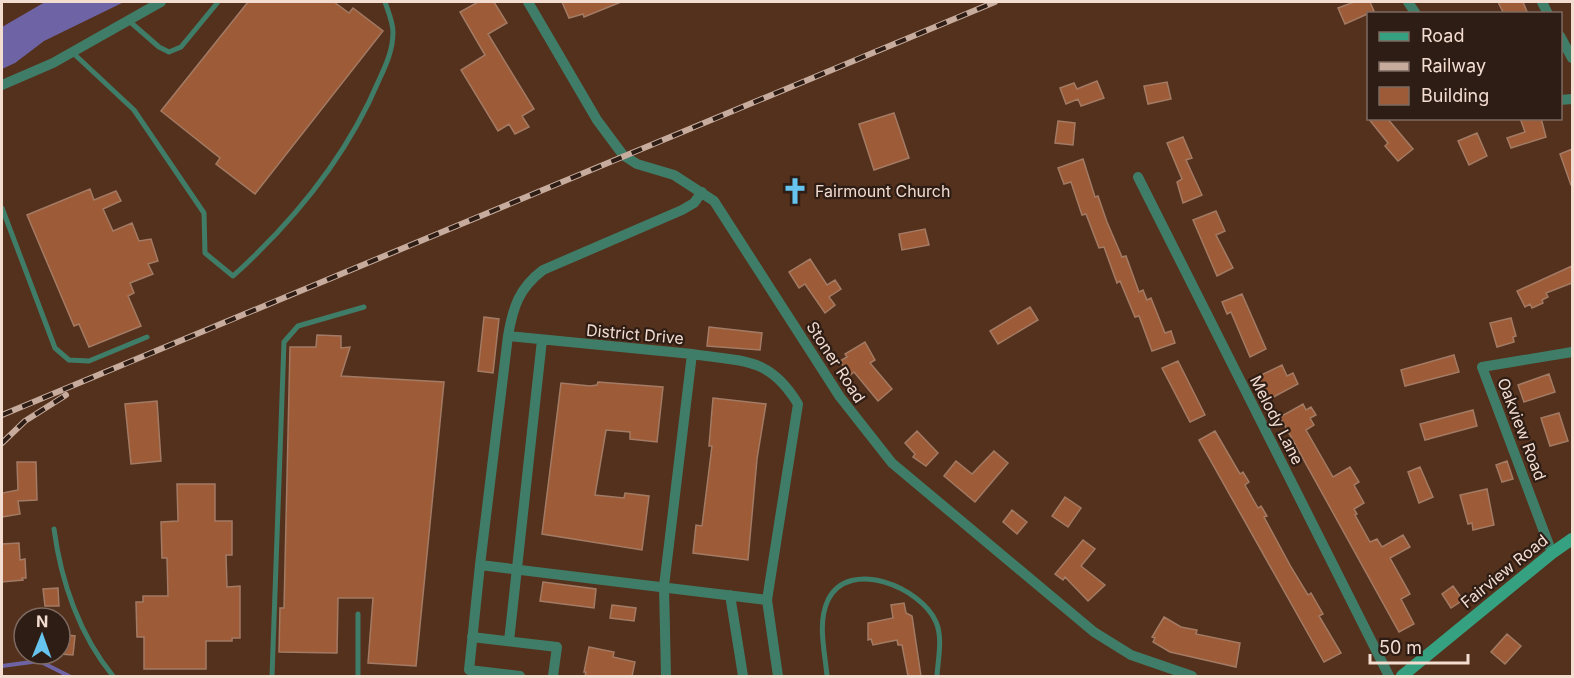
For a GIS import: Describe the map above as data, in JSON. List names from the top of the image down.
{
  "streets": {
    "main road": ["Fairview Road"],
    "street": [
      "District Drive",
      "Stoner Road",
      "Melody Lane",
      "Oakview Road"
    ]
  },
  "crossings": [
    ["Oakview Road", "Fairview Road"]
  ],
  "places": {
    "church": ["Fairmount Church"]
  },
  "legend": ["Road", "Railway", "Building"],
  "scale_bar": "50 m",
  "north": "top"
}
